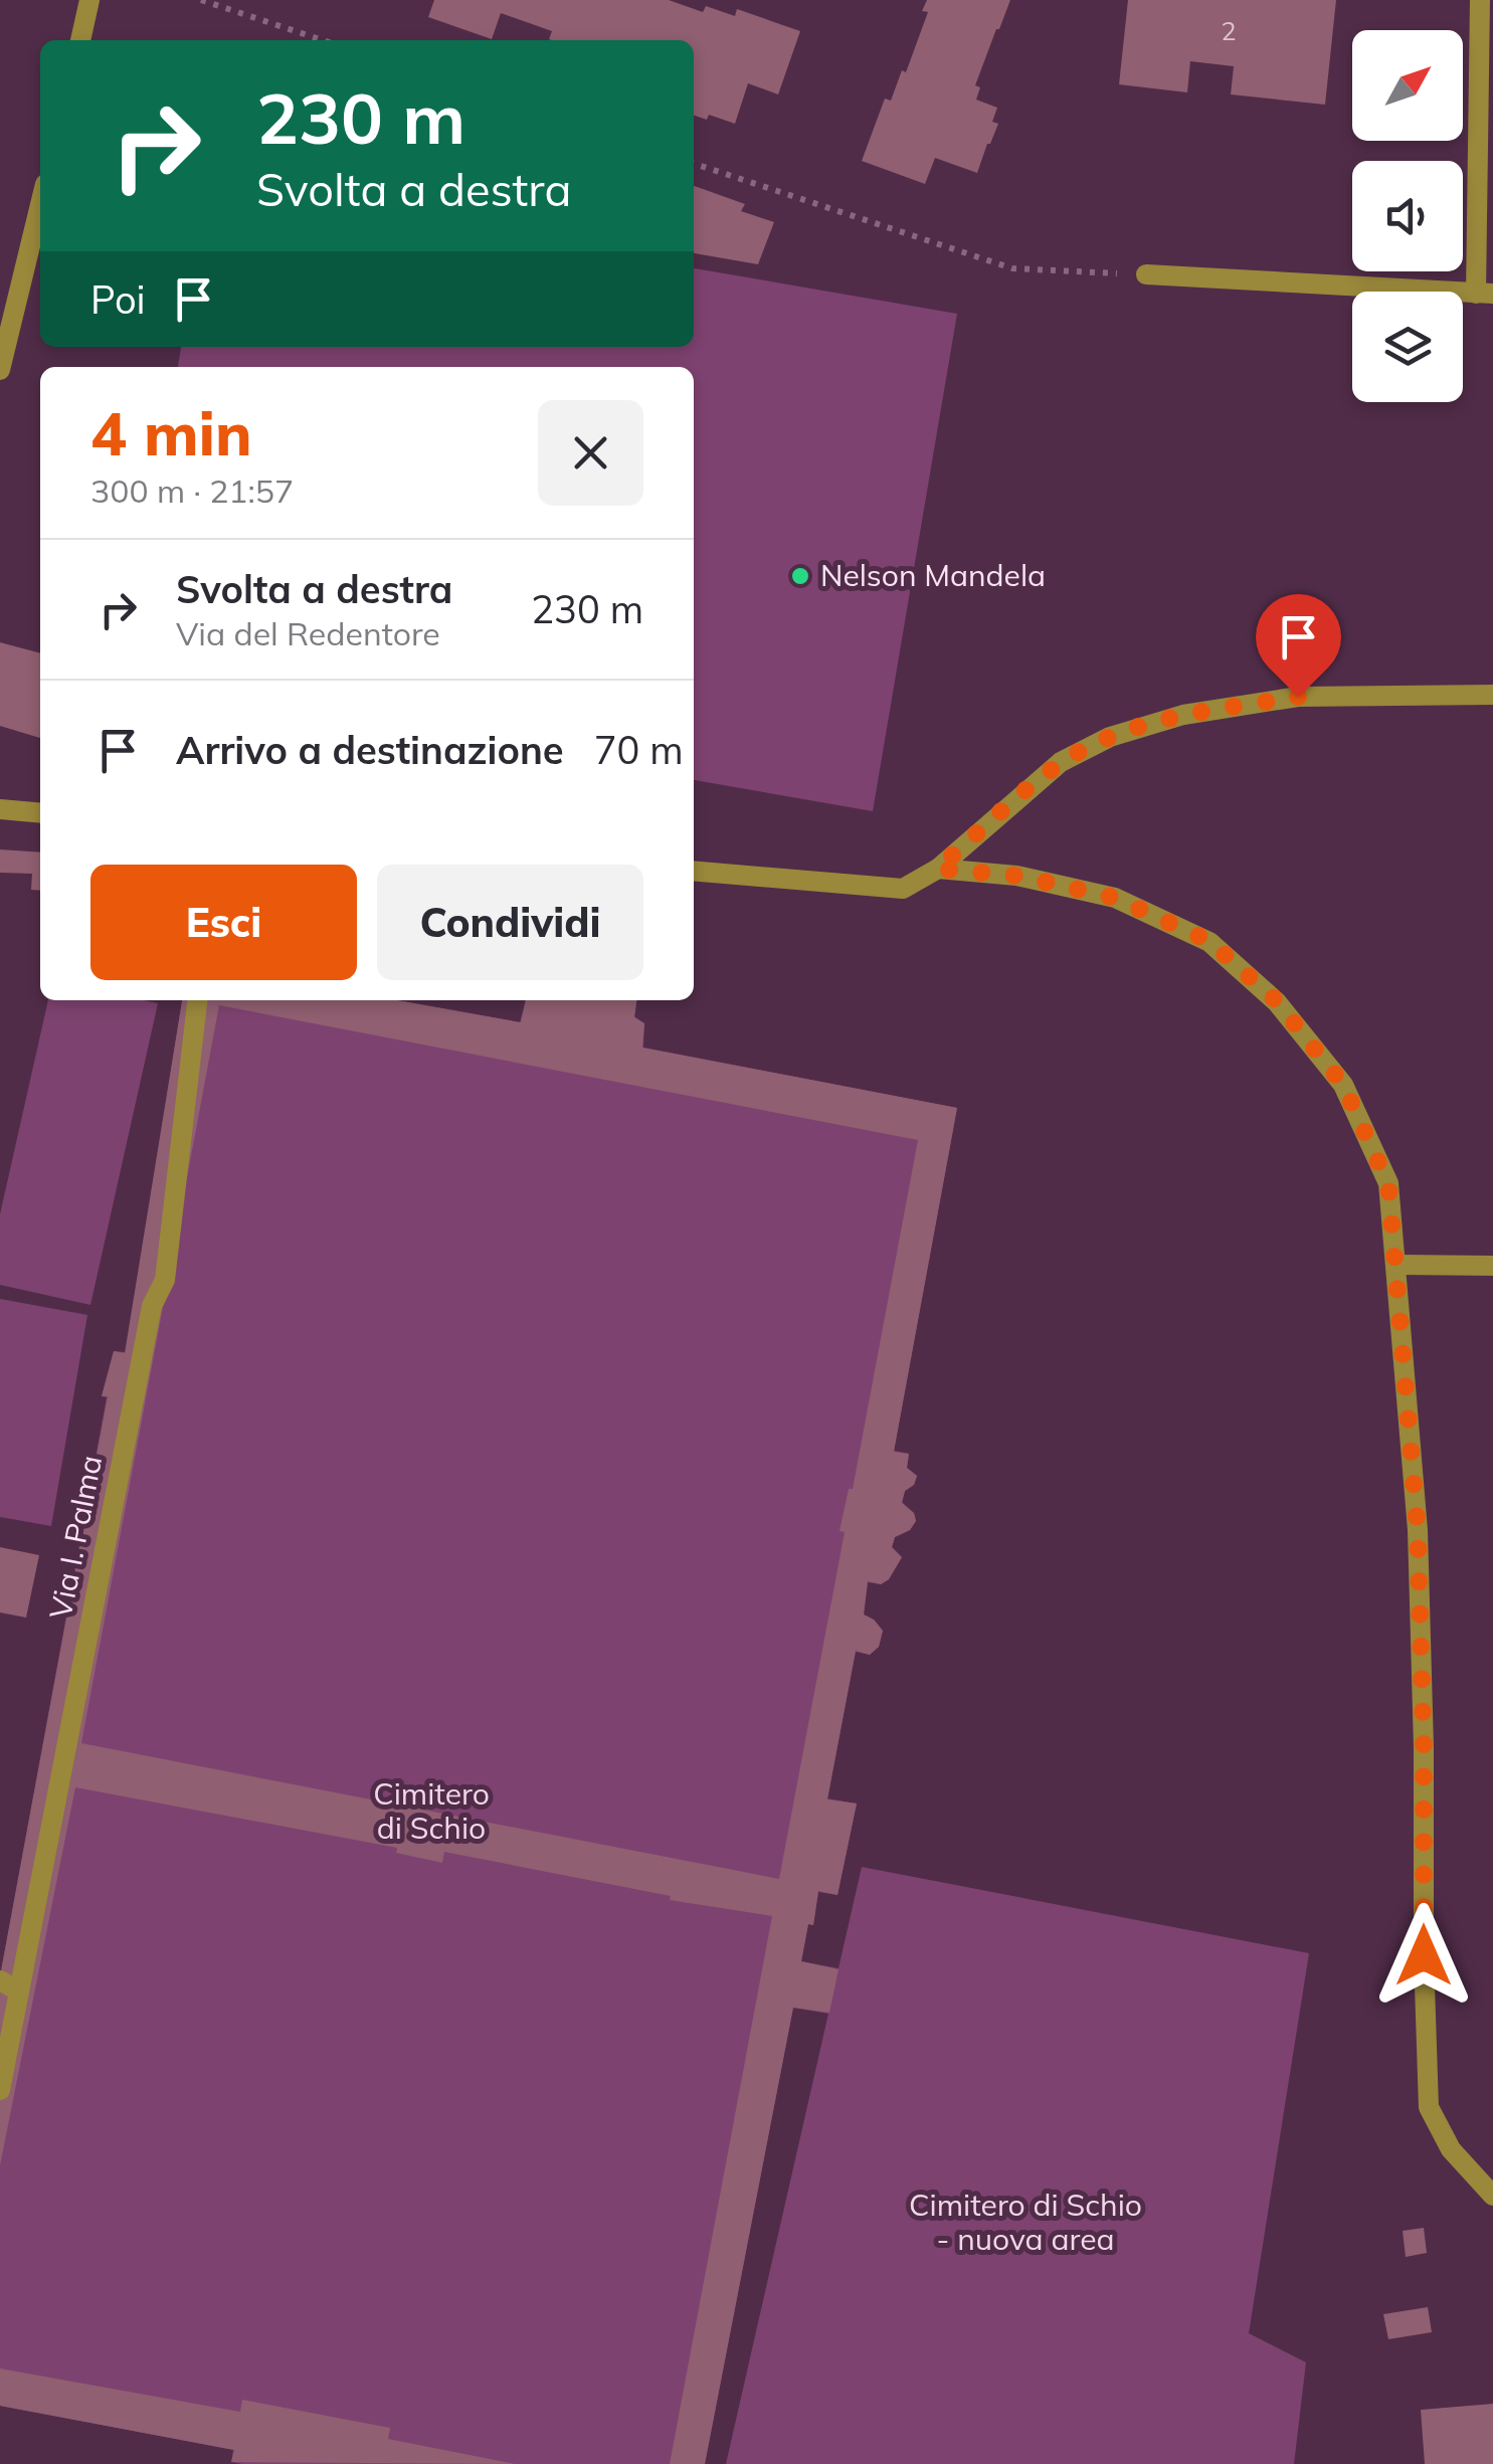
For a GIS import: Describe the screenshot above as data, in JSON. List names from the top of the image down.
{
  "streets": {
    "street": ["Via I. Palma"]
  },
  "parks": ["Cimitero di Schio", "Cimitero di Schio - nuova area"],
  "places": ["Nelson Mandela"],
  "house_numbers": ["2"],
  "north": "top right",
  "page": {
    "turn": ["230 m", "Svolta a destra"],
    "then": "Poi",
    "heading": ["4 min", "300 m · 21:57"],
    "list": [
      {
        "name": "Svolta a destra",
        "note": "Via del Redentore",
        "value": "230 m"
      },
      {
        "name": "Arrivo a destinazione",
        "value": "70 m"
      }
    ],
    "buttons": ["Esci", "Condividi"]
  }
}
